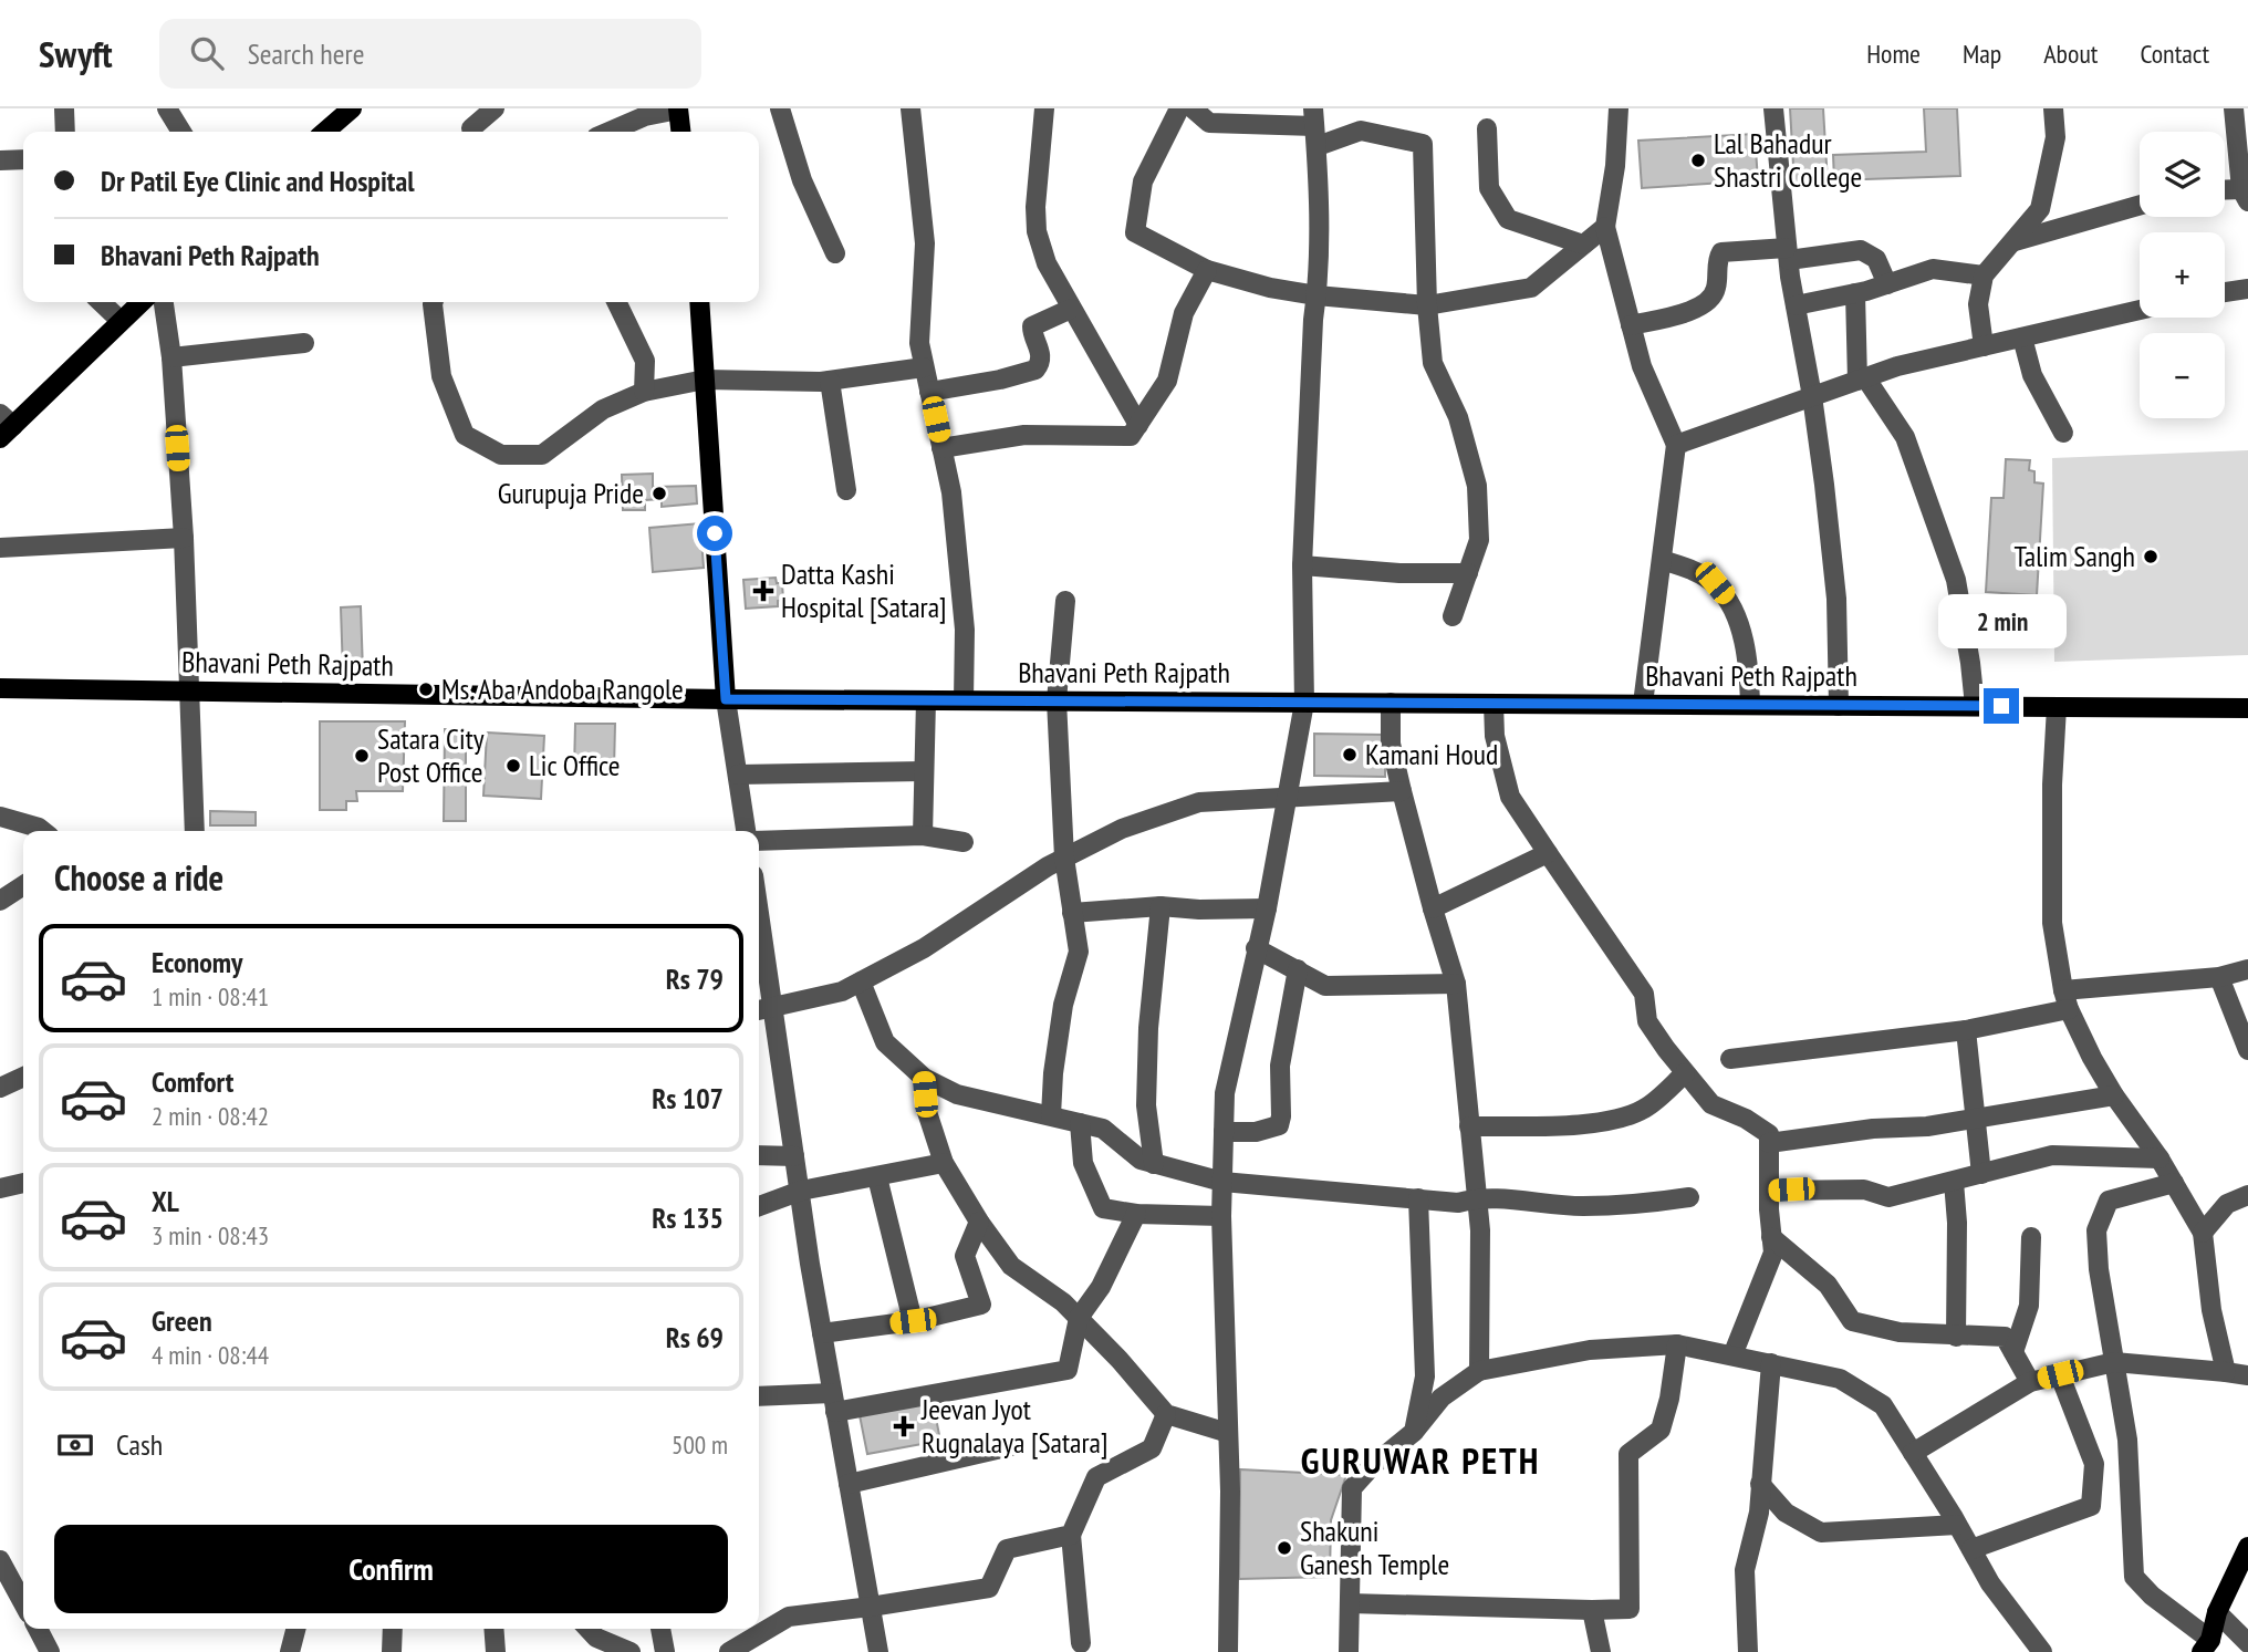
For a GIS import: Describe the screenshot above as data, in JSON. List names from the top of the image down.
{
  "streets": {
    "main road": ["Bhavani Peth Rajpath"]
  },
  "districts": ["GURUWAR PETH"],
  "places": {
    "other": [
      "Lal Bahadur Shastri College",
      "Gurupuja Pride",
      "Talim Sangh",
      "Ms. Aba Andoba Rangole",
      "Kamani Houd",
      "Satara City Post Office",
      "Lic Office",
      "Shakuni Ganesh Temple"
    ],
    "health": ["Datta Kashi Hospital [Satara]", "Jeevan Jyot Rugnalaya [Satara]"]
  },
  "page": {
    "header": "Swyft",
    "search": "Search here",
    "nav": [
      "Home",
      "Map",
      "About",
      "Contact"
    ],
    "map_buttons": ["+", "−"],
    "banner": ["Dr Patil Eye Clinic and Hospital", "Bhavani Peth Rajpath"],
    "bubble": "2 min",
    "heading": "Choose a ride",
    "list": [
      {
        "name": "Economy",
        "note": "1 min · 08:41",
        "value": "Rs 79"
      },
      {
        "name": "Comfort",
        "note": "2 min · 08:42",
        "value": "Rs 107"
      },
      {
        "name": "XL",
        "note": "3 min · 08:43",
        "value": "Rs 135"
      },
      {
        "name": "Green",
        "note": "4 min · 08:44",
        "value": "Rs 69"
      }
    ],
    "pay": ["Cash", "500 m"],
    "buttons": "Confirm"
  }
}
